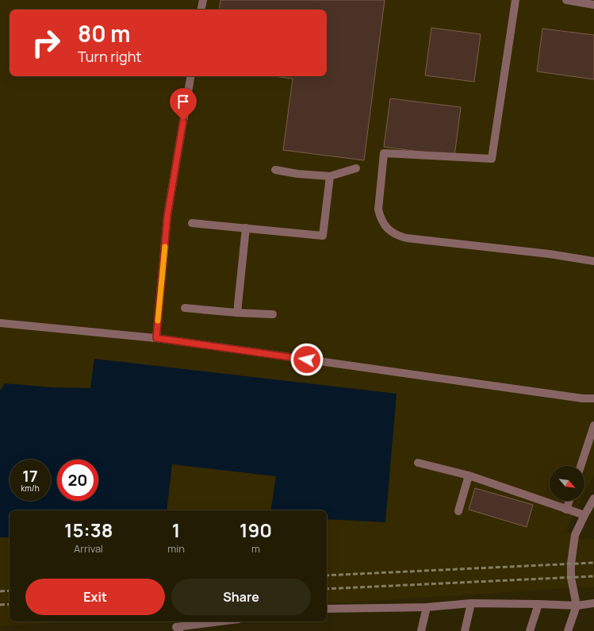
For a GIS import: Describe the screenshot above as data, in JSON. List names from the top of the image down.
{
  "north": "bottom right",
  "page": {
    "turn": ["80 m", "Turn right"],
    "speed": "17 km/h",
    "limit": "20",
    "eta": [
      "15:38",
      "Arrival",
      "1",
      "min",
      "190",
      "m"
    ],
    "buttons": ["Exit", "Share"]
  }
}
